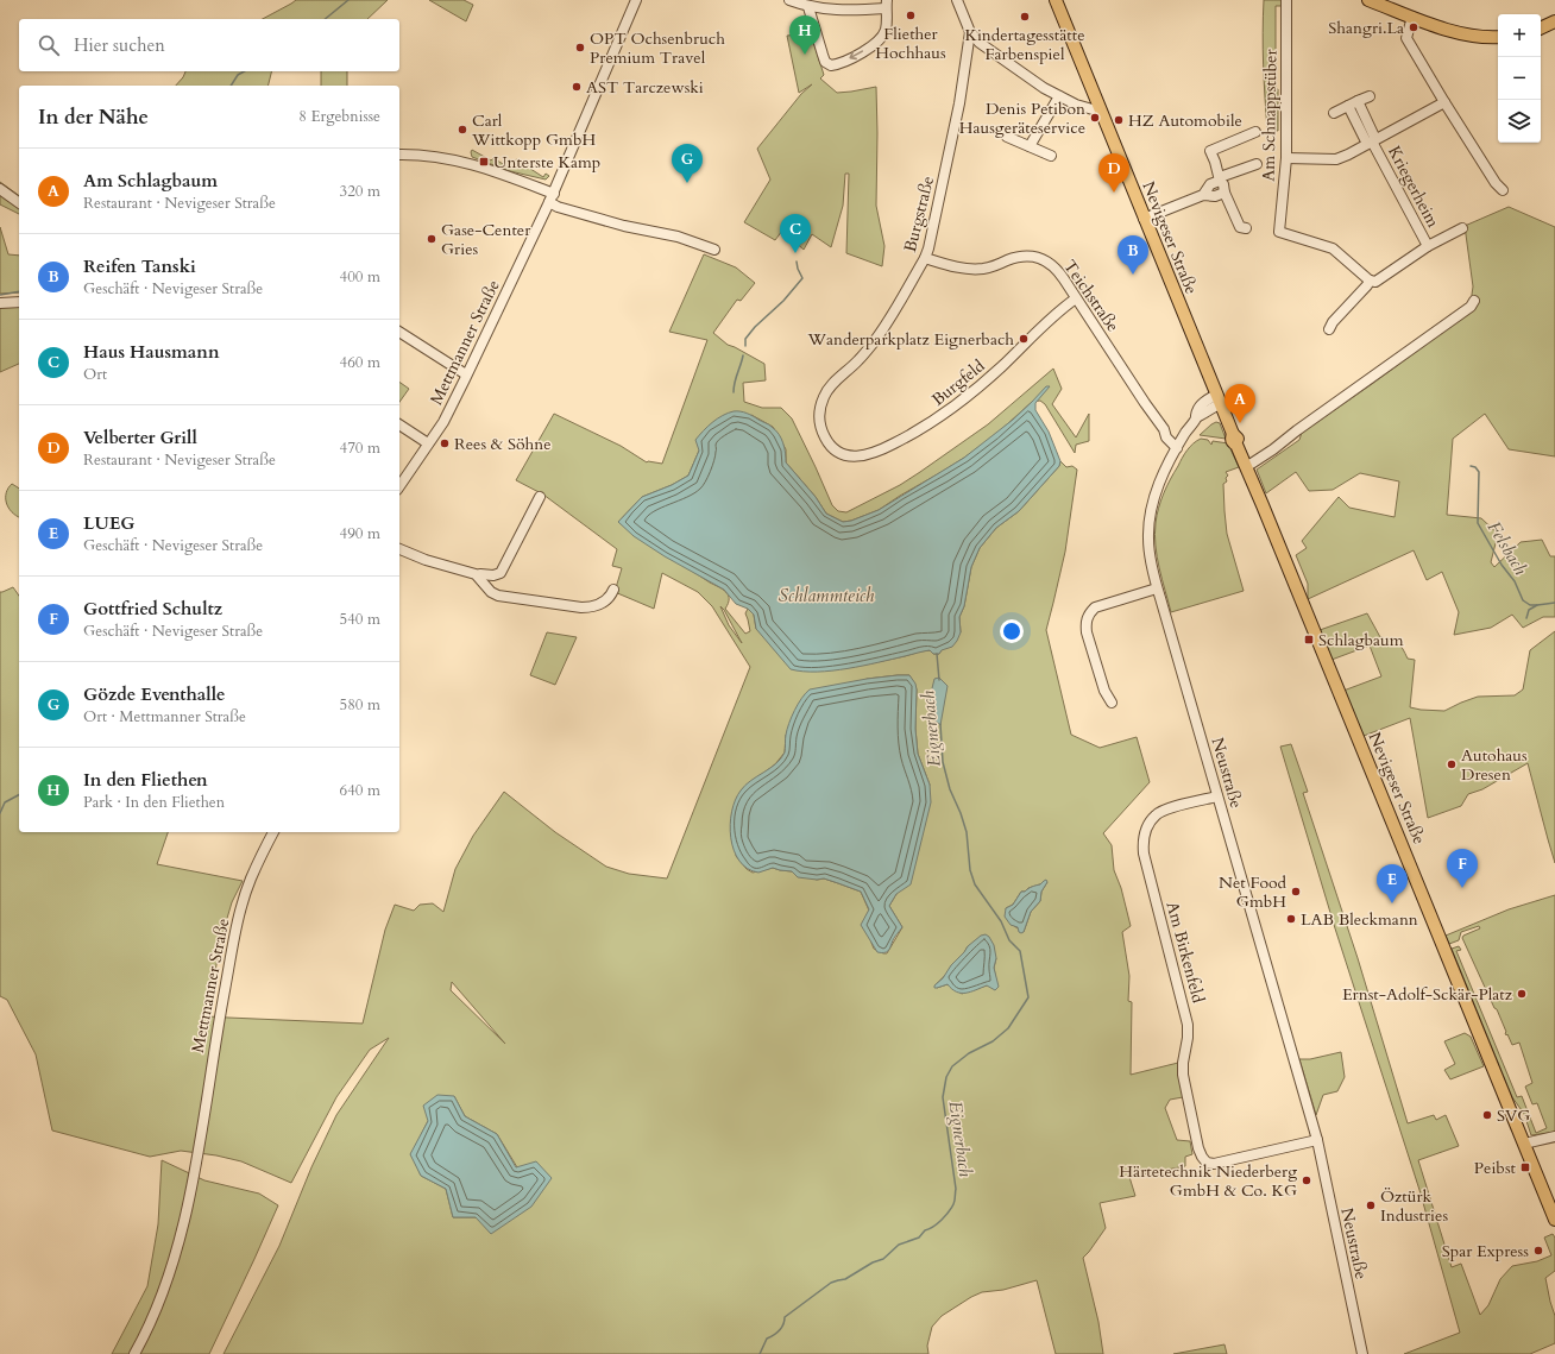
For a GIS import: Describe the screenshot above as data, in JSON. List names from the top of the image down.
{
  "streets": {
    "main road": ["Nevigeser Straße"],
    "street": [
      "Am Schnappstüber",
      "Kriegerheim",
      "Burgstraße",
      "Teichstraße",
      "Mettmanner Straße",
      "Burgfeld",
      "Neustraße",
      "Am Birkenfeld"
    ]
  },
  "crossings": [
    ["Am Schnappstüber", "Kriegerheim"],
    ["Burgstraße", "Teichstraße"],
    ["Burgstraße", "Burgfeld"],
    ["Nevigeser Straße", "Neustraße"],
    ["Teichstraße", "Burgfeld"],
    ["Teichstraße", "Neustraße"],
    ["Neustraße", "Am Birkenfeld"]
  ],
  "water": ["Felsbach", "Schlammteich", "Eignerbach"],
  "places": {
    "other": [
      "Fliether Hochhaus",
      "Kindertagesstätte Farbenspiel",
      "Shangri.La",
      "OPT Ochsenbruch Premium Travel",
      "AST Tarczewski",
      "Denis Petibon Hausgeräteservice",
      "HZ Automobile",
      "Carl Wittkopp GmbH",
      "Gase-Center Gries",
      "Wanderparkplatz Eignerbach",
      "Rees & Söhne",
      "Autohaus Dresen",
      "Net Food GmbH",
      "LAB Bleckmann",
      "Ernst-Adolf-Sckär-Platz",
      "SVG",
      "Härtetechnik Niederberg GmbH & Co. KG",
      "Öztürk Industries",
      "Spar Express"
    ],
    "transit": ["Unterste Kamp", "Schlagbaum", "Peibst"]
  },
  "page": {
    "map_buttons": ["+", "−"],
    "pins": [
      "H",
      "G",
      "D",
      "C",
      "B",
      "A",
      "F",
      "E"
    ],
    "search": "Hier suchen",
    "heading": ["In der Nähe", "8 Ergebnisse"],
    "list": [
      {
        "mark": "A",
        "name": "Am Schlagbaum",
        "note": "Restaurant · Nevigeser Straße",
        "value": "320 m"
      },
      {
        "mark": "B",
        "name": "Reifen Tanski",
        "note": "Geschäft · Nevigeser Straße",
        "value": "400 m"
      },
      {
        "mark": "C",
        "name": "Haus Hausmann",
        "note": "Ort",
        "value": "460 m"
      },
      {
        "mark": "D",
        "name": "Velberter Grill",
        "note": "Restaurant · Nevigeser Straße",
        "value": "470 m"
      },
      {
        "mark": "E",
        "name": "LUEG",
        "note": "Geschäft · Nevigeser Straße",
        "value": "490 m"
      },
      {
        "mark": "F",
        "name": "Gottfried Schultz",
        "note": "Geschäft · Nevigeser Straße",
        "value": "540 m"
      },
      {
        "mark": "G",
        "name": "Gözde Eventhalle",
        "note": "Ort · Mettmanner Straße",
        "value": "580 m"
      },
      {
        "mark": "H",
        "name": "In den Fliethen",
        "note": "Park · In den Fliethen",
        "value": "640 m"
      }
    ]
  }
}
